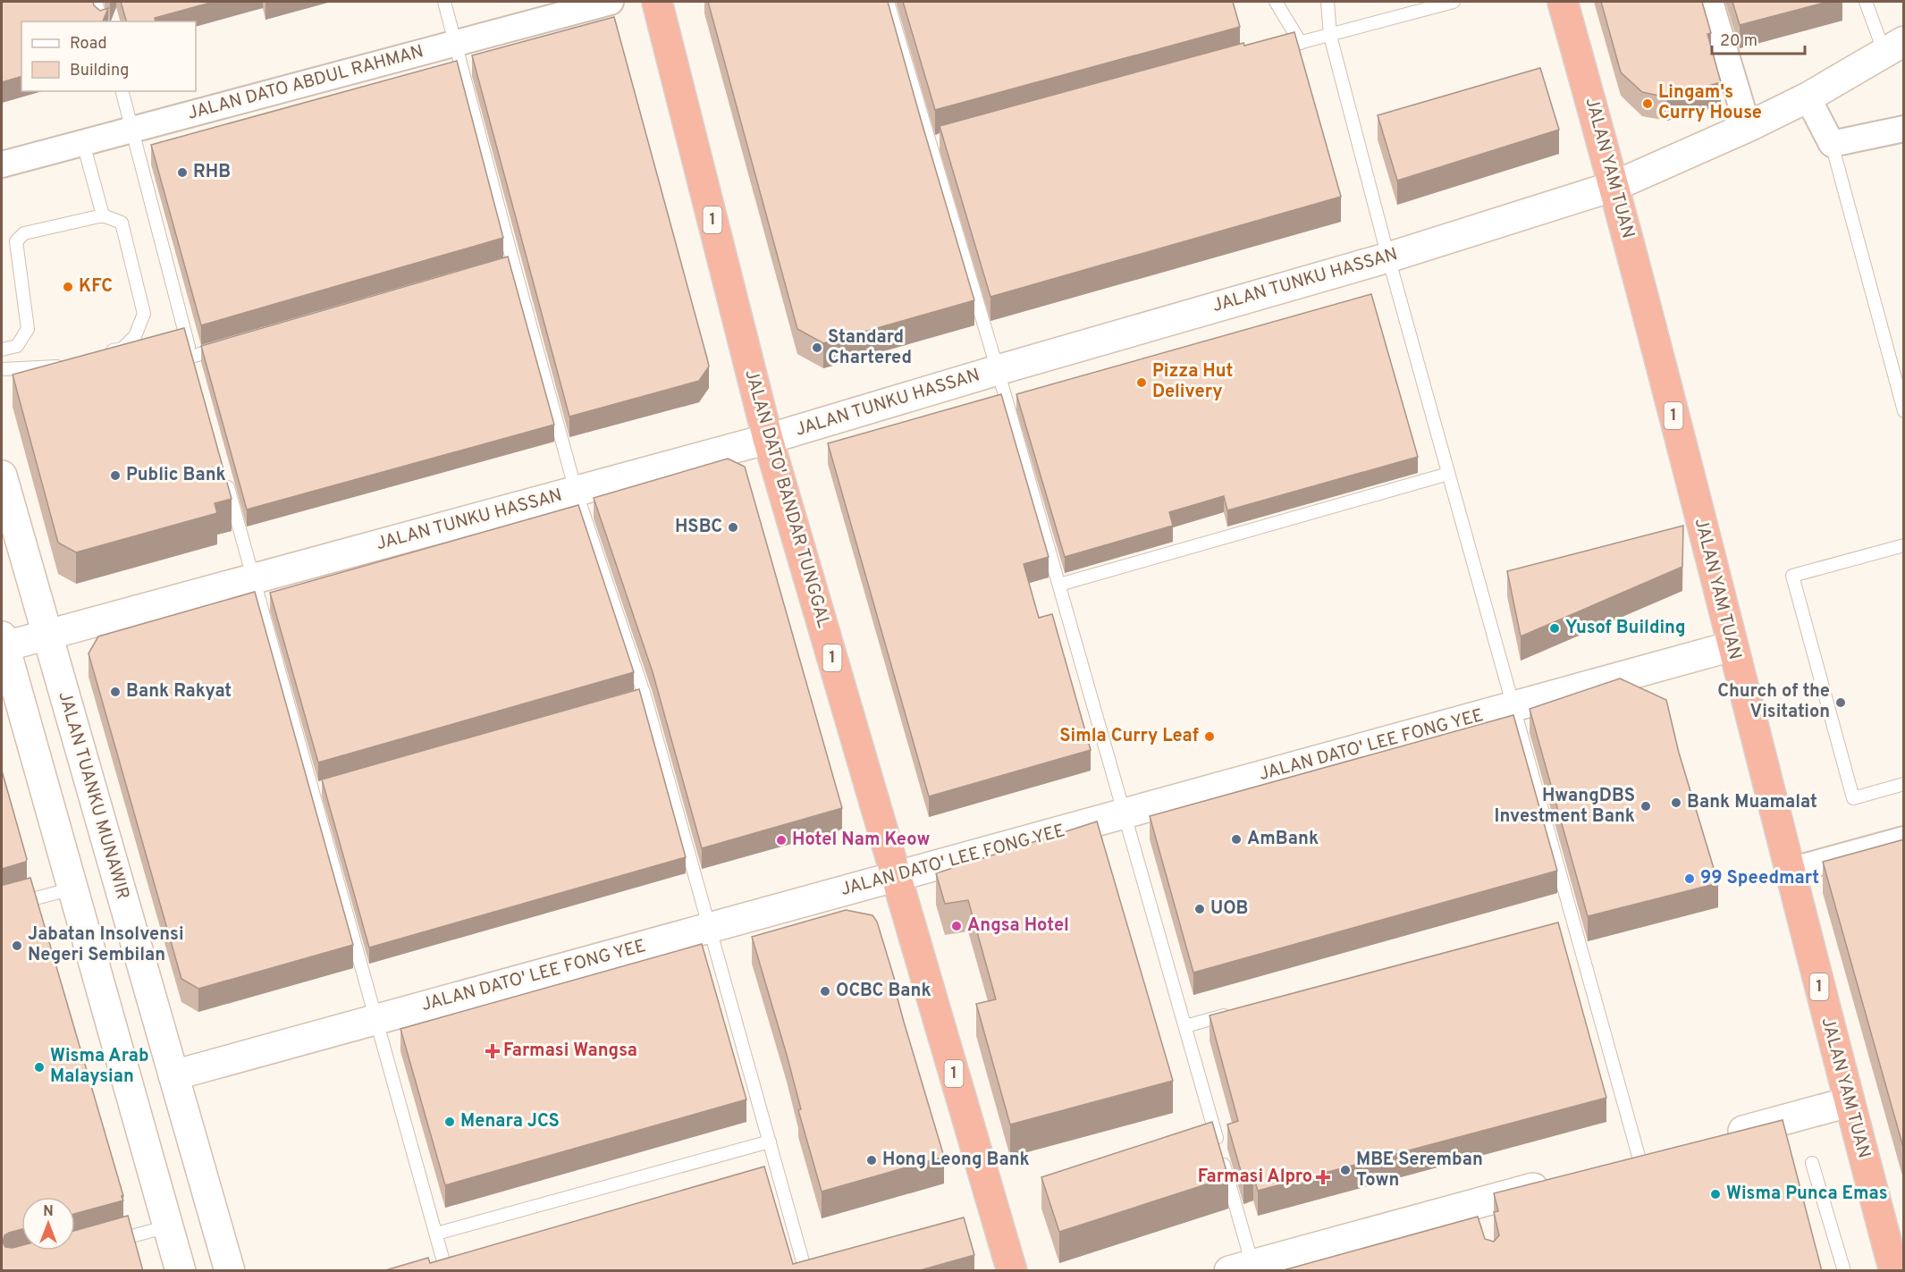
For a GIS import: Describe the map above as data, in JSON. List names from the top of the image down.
{
  "streets": {
    "highway": ["JALAN YAM TUAN", "1", "JALAN DATO' BANDAR TUNGGAL"],
    "main road": ["JALAN TUNKU HASSAN", "JALAN DATO' LEE FONG YEE", "JALAN TUANKU MUNAWIR"],
    "street": ["JALAN DATO ABDUL RAHMAN"]
  },
  "crossings": [
    ["JALAN YAM TUAN", "JALAN TUNKU HASSAN"],
    ["JALAN YAM TUAN", "JALAN DATO' LEE FONG YEE"],
    ["JALAN TUNKU HASSAN", "JALAN DATO' BANDAR TUNGGAL"],
    ["JALAN TUNKU HASSAN", "JALAN TUANKU MUNAWIR"],
    ["JALAN DATO' BANDAR TUNGGAL", "JALAN DATO' LEE FONG YEE"],
    ["JALAN DATO' LEE FONG YEE", "JALAN TUANKU MUNAWIR"]
  ],
  "places": {
    "other": [
      "Lingam's Curry House",
      "RHB",
      "KFC",
      "Standard Chartered",
      "Pizza Hut Delivery",
      "Public Bank",
      "HSBC",
      "Yusof Building",
      "Bank Rakyat",
      "Church of the Visitation",
      "Simla Curry Leaf",
      "Bank Muamalat",
      "HwangDBS Investment Bank",
      "AmBank",
      "Hotel Nam Keow",
      "99 Speedmart",
      "UOB",
      "Angsa Hotel",
      "Jabatan Insolvensi Negeri Sembilan",
      "OCBC Bank",
      "Wisma Arab Malaysian",
      "Menara JCS",
      "Hong Leong Bank",
      "MBE Seremban Town",
      "Wisma Punca Emas"
    ],
    "health": ["Farmasi Wangsa", "Farmasi Alpro"]
  },
  "legend": ["Road", "Building"],
  "scale_bar": "20 m",
  "north": "top"
}
